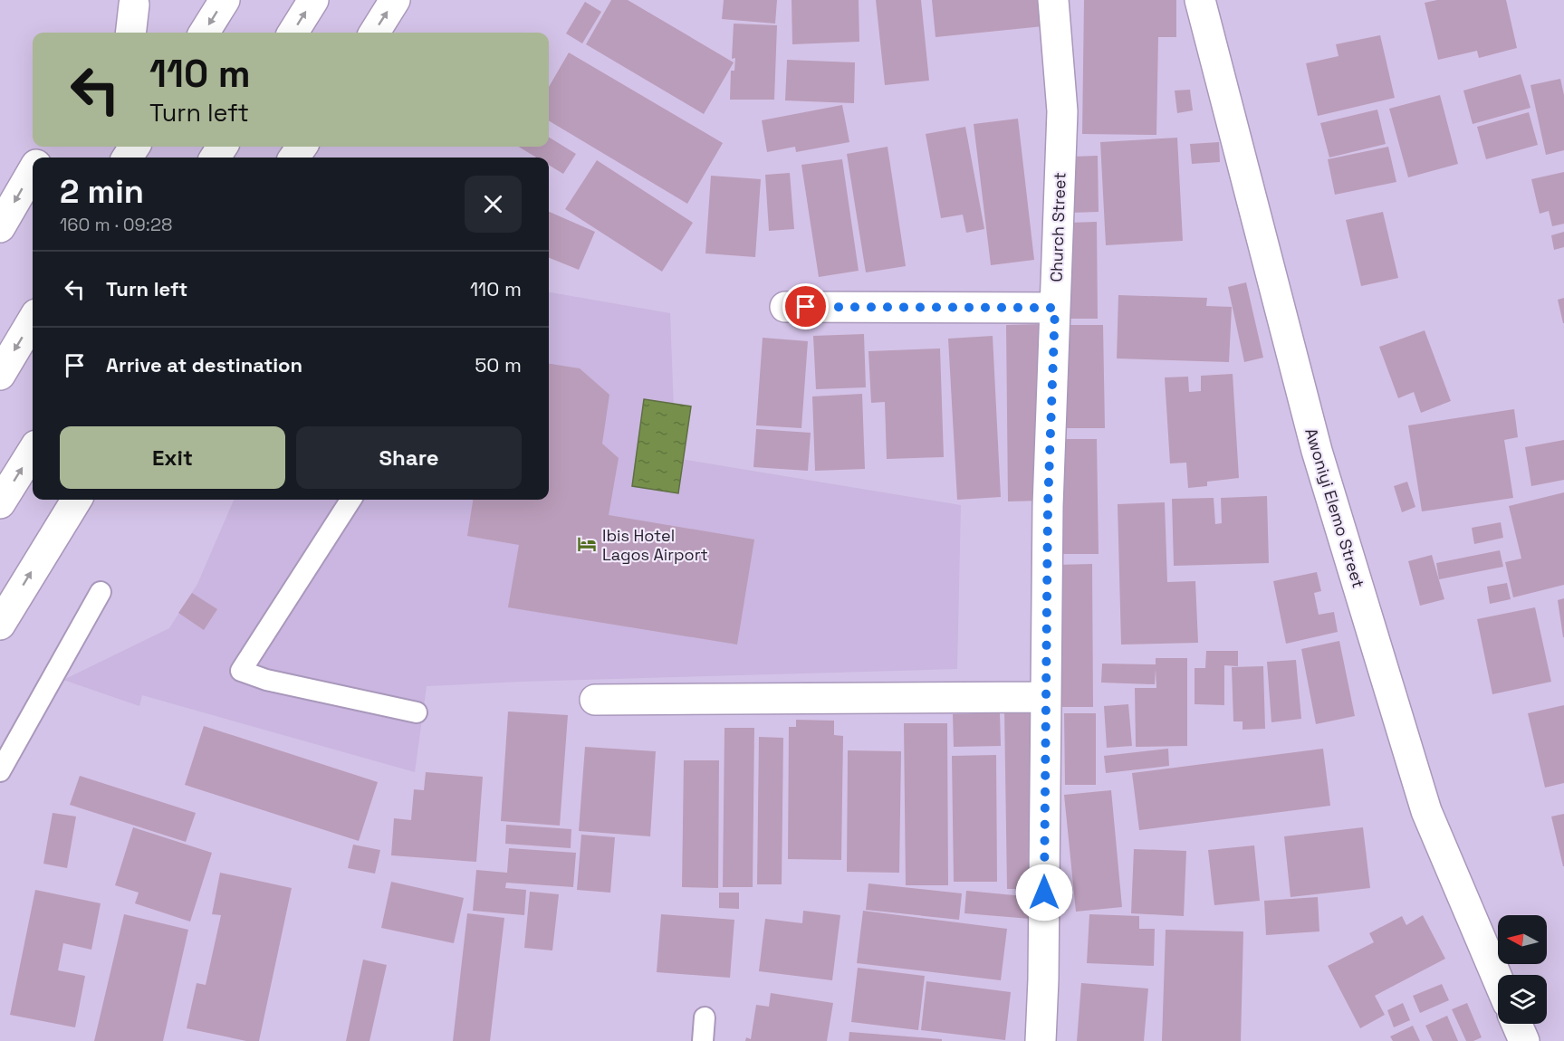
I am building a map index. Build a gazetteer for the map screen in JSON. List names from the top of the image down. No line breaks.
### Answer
{"streets":{"main road":["Church Street","Awoniyi Elemo Street"]},"places":{"hotel":["Ibis Hotel Lagos Airport"]},"north":"left","page":{"turn":["110 m","Turn left"],"heading":["2 min","160 m · 09:28"],"list":[{"name":"Turn left","value":"110 m"},{"name":"Arrive at destination","value":"50 m"}],"buttons":["Exit","Share"]}}
